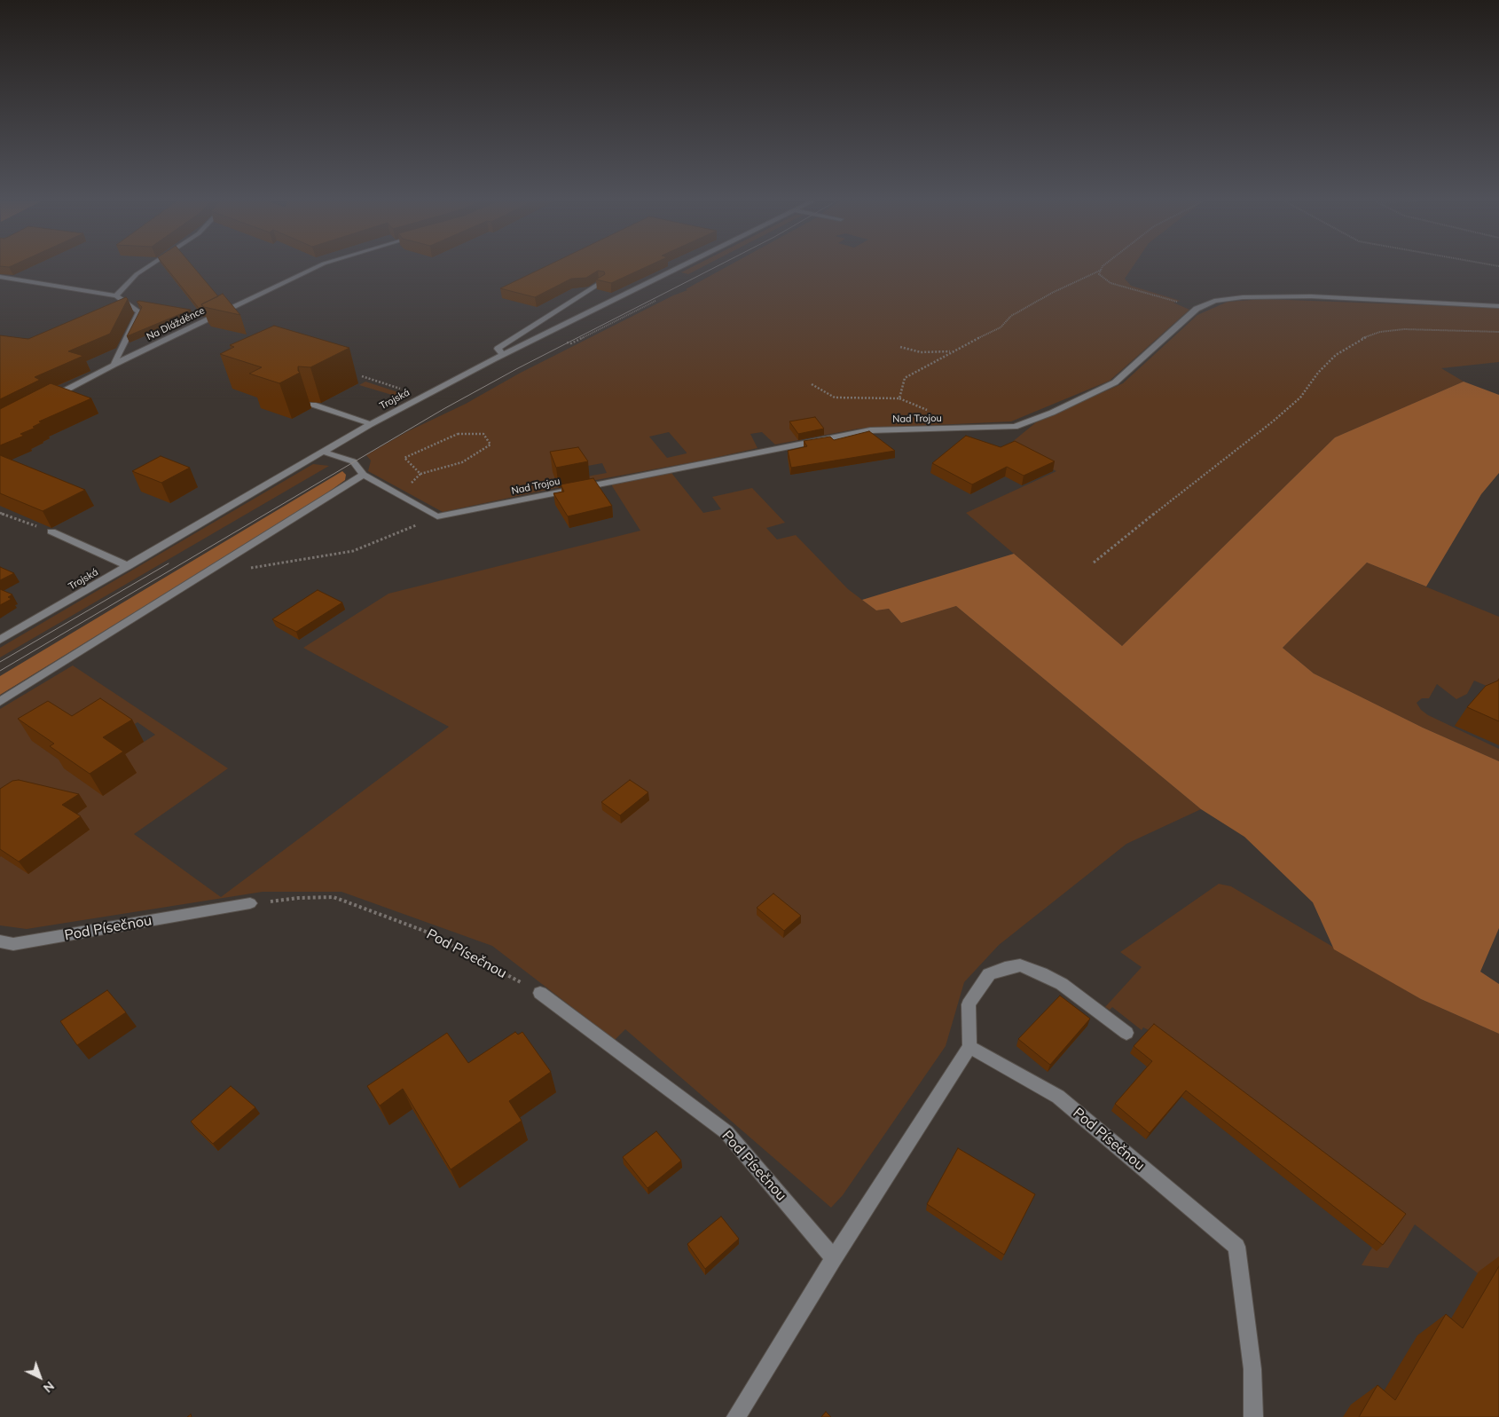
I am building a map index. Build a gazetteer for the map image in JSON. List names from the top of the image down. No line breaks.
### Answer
{"streets":{"street":["Na Dlážděnce","Trojská","Nad Trojou","Pod Písečnou"]},"north":"bottom right"}
